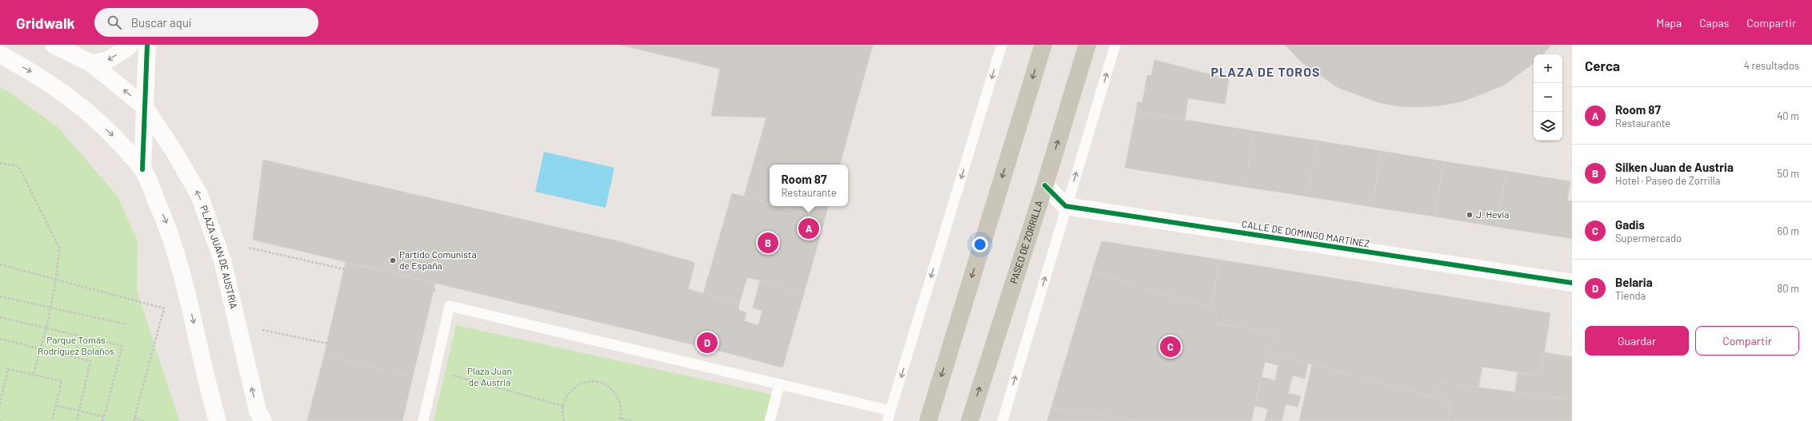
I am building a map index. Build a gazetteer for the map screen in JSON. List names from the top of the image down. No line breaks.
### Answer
{"streets":{"main road":["CALLE DE DOMINGO MARTÍNEZ","PASEO DE ZORRILLA","PLAZA JUAN DE AUSTRIA"]},"districts":["PLAZA DE TOROS"],"parks":["Parque Tomás Rodríguez Bolaños","Plaza Juan de Austria"],"places":["J. Hevia","Partido Comunista de España"],"page":{"header":"Gridwalk","search":"Buscar aquí","nav":["Mapa","Capas","Compartir"],"heading":["Cerca","4 resultados"],"map_buttons":["+","−"],"list":[{"mark":"A","name":"Room 87","note":"Restaurante","value":"40 m"},{"mark":"B","name":"Silken Juan de Austria","note":"Hotel · Paseo de Zorrilla","value":"50 m"},{"mark":"C","name":"Gadis","note":"Supermercado","value":"60 m"},{"mark":"D","name":"Belaria","note":"Tienda","value":"80 m"}],"popup":["Room 87","Restaurante"],"pins":["A","B","D","C"],"buttons":["Guardar","Compartir"]}}
